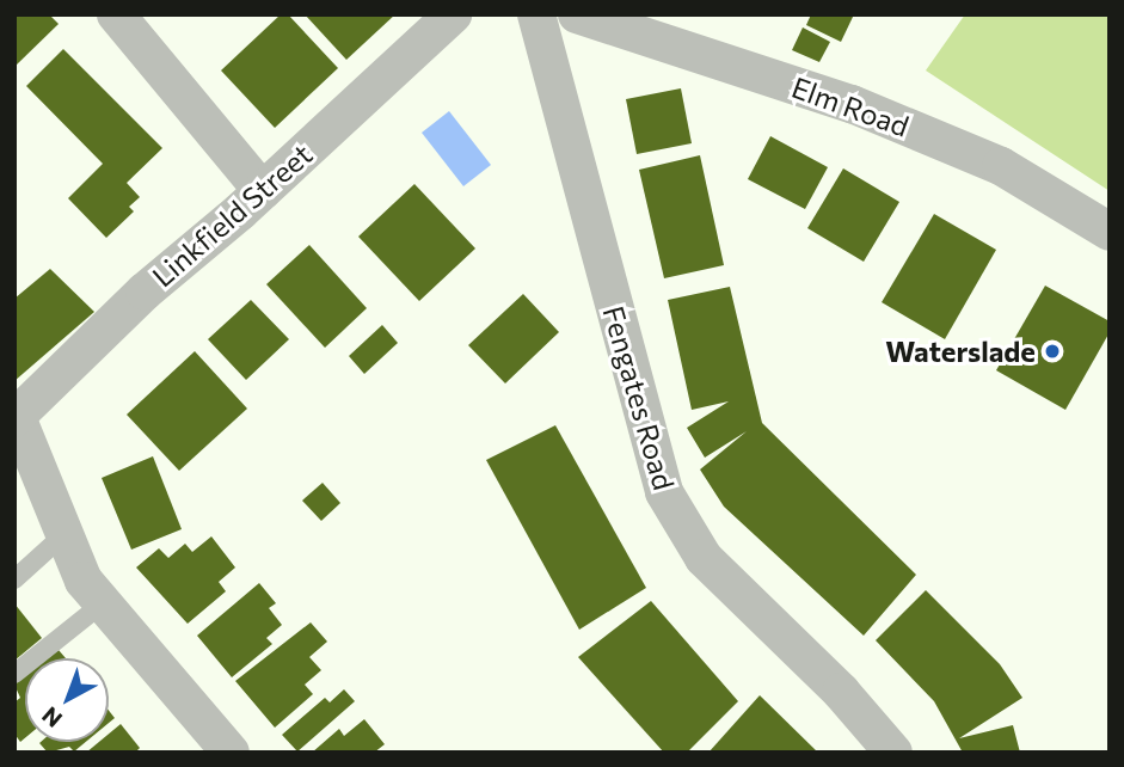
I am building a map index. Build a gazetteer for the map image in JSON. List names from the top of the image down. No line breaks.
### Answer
{"streets":{"street":["Elm Road","Linkfield Street","Fengates Road"]},"places":["Waterslade"],"north":"bottom left"}
